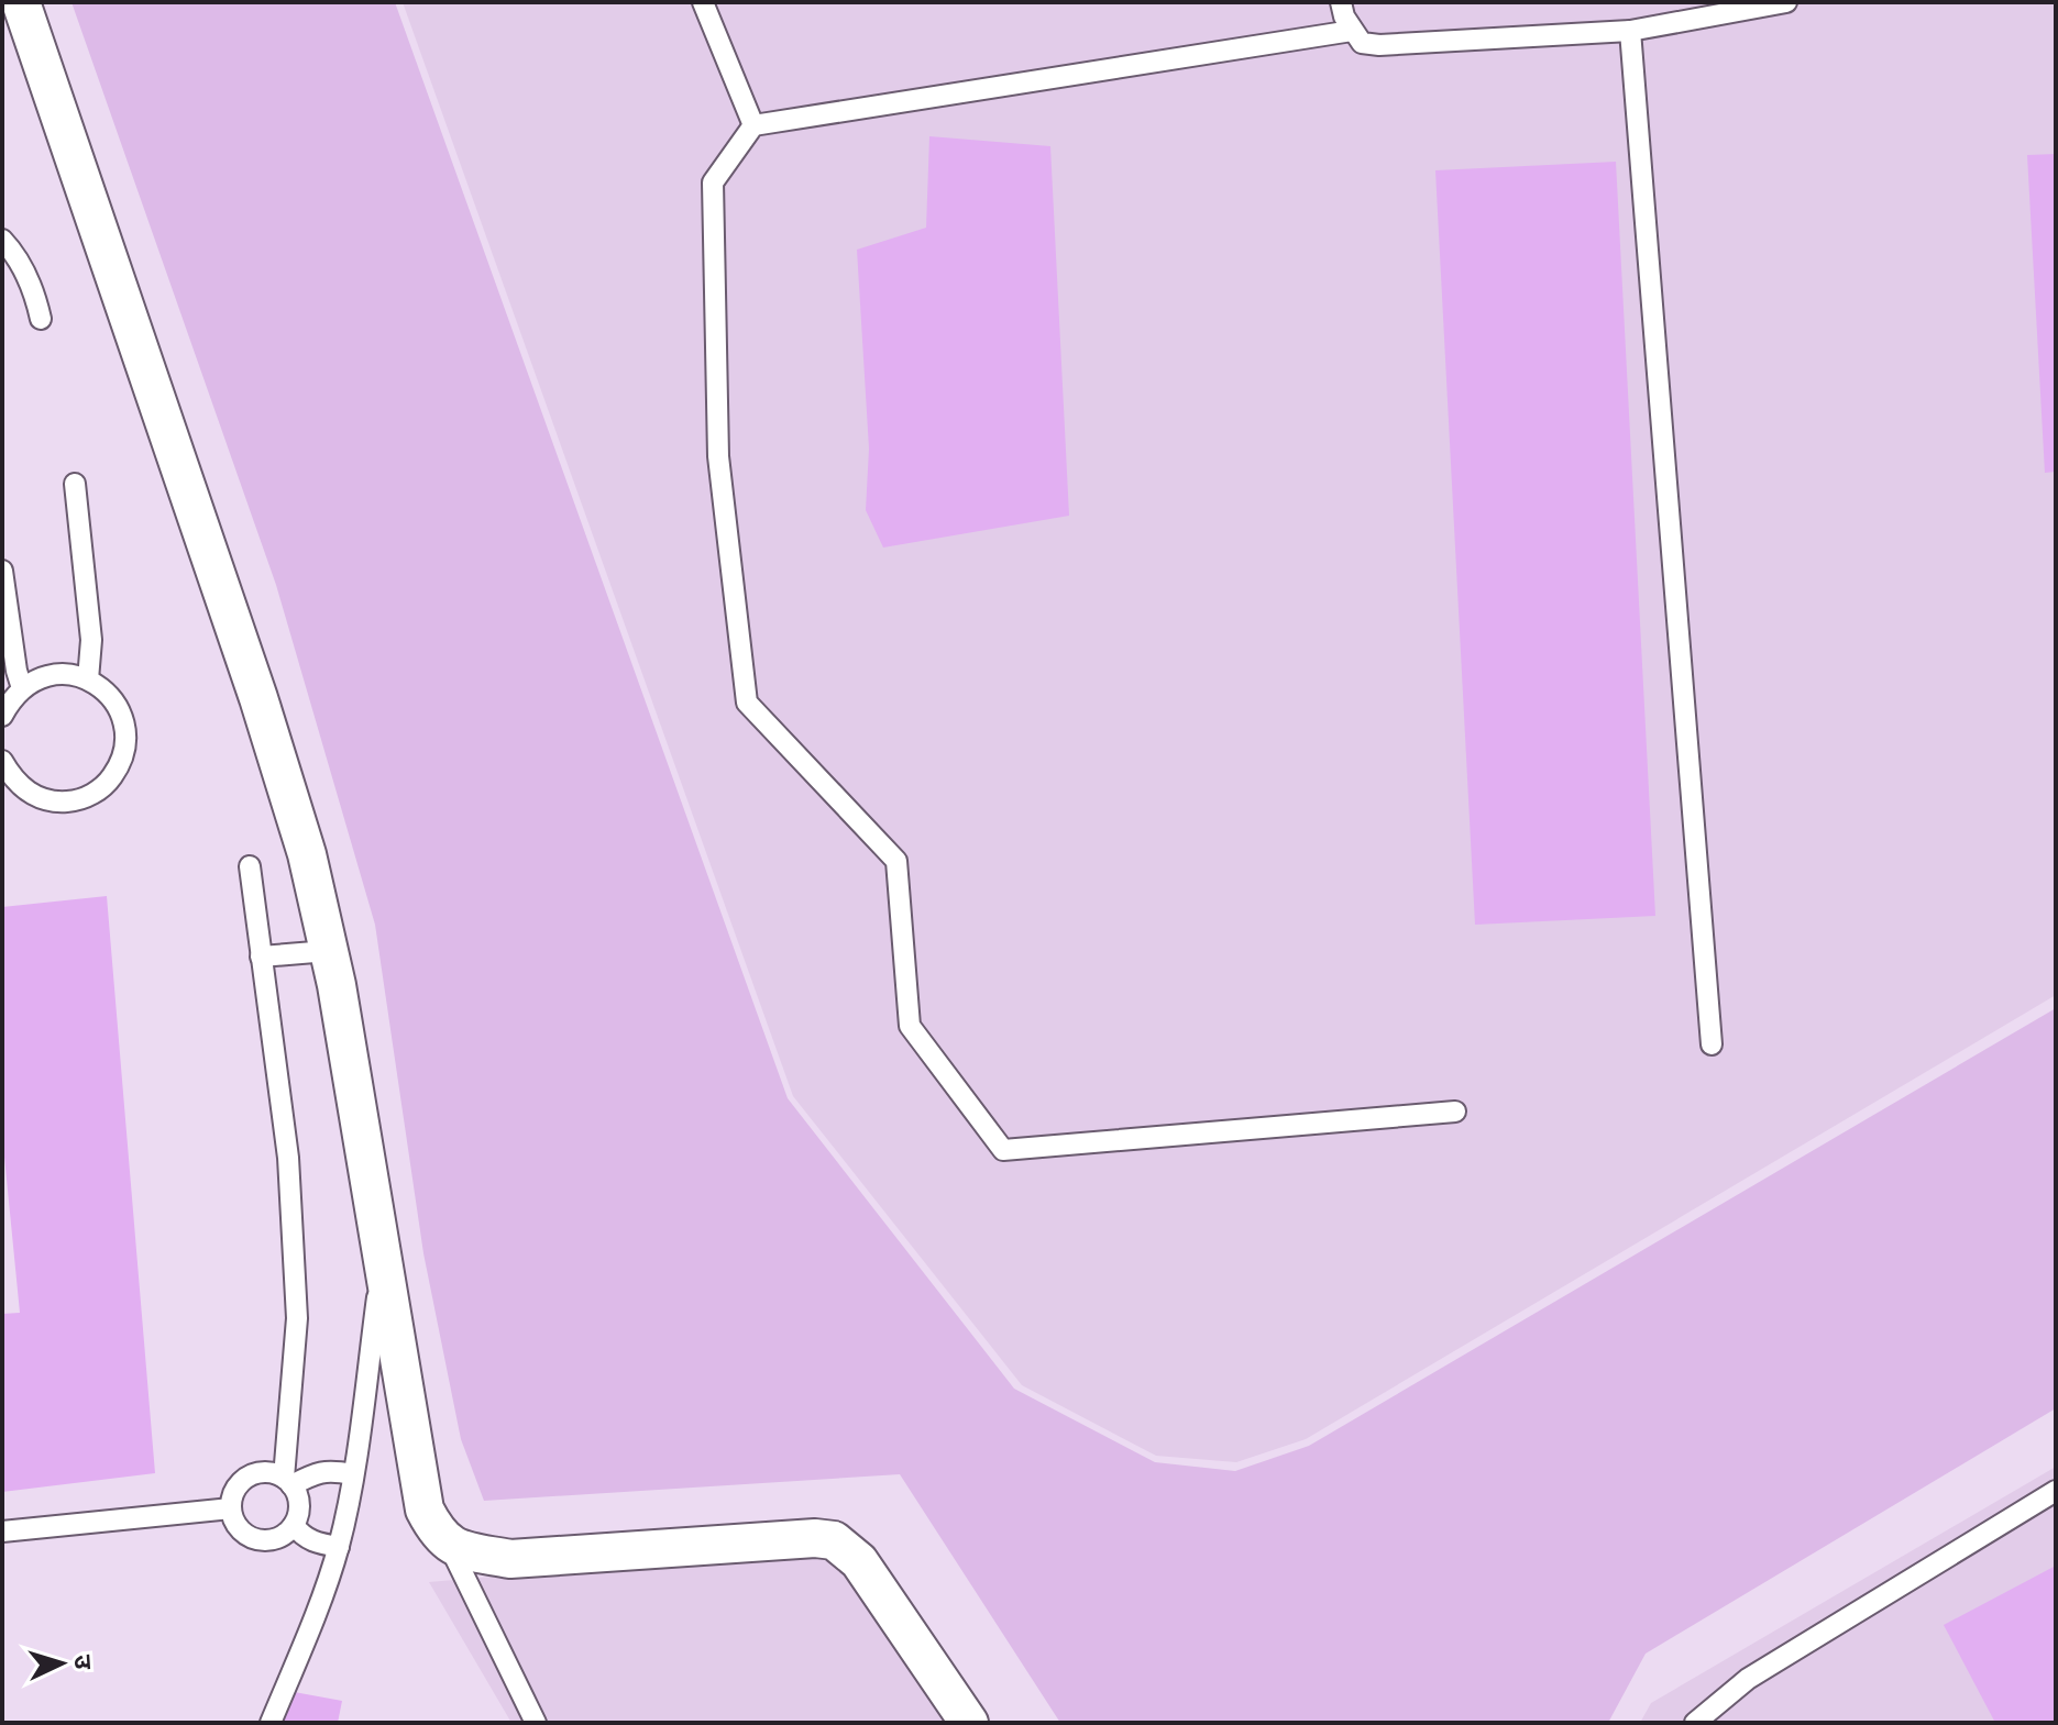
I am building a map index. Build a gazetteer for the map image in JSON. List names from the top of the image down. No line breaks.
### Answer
{"north":"right"}
